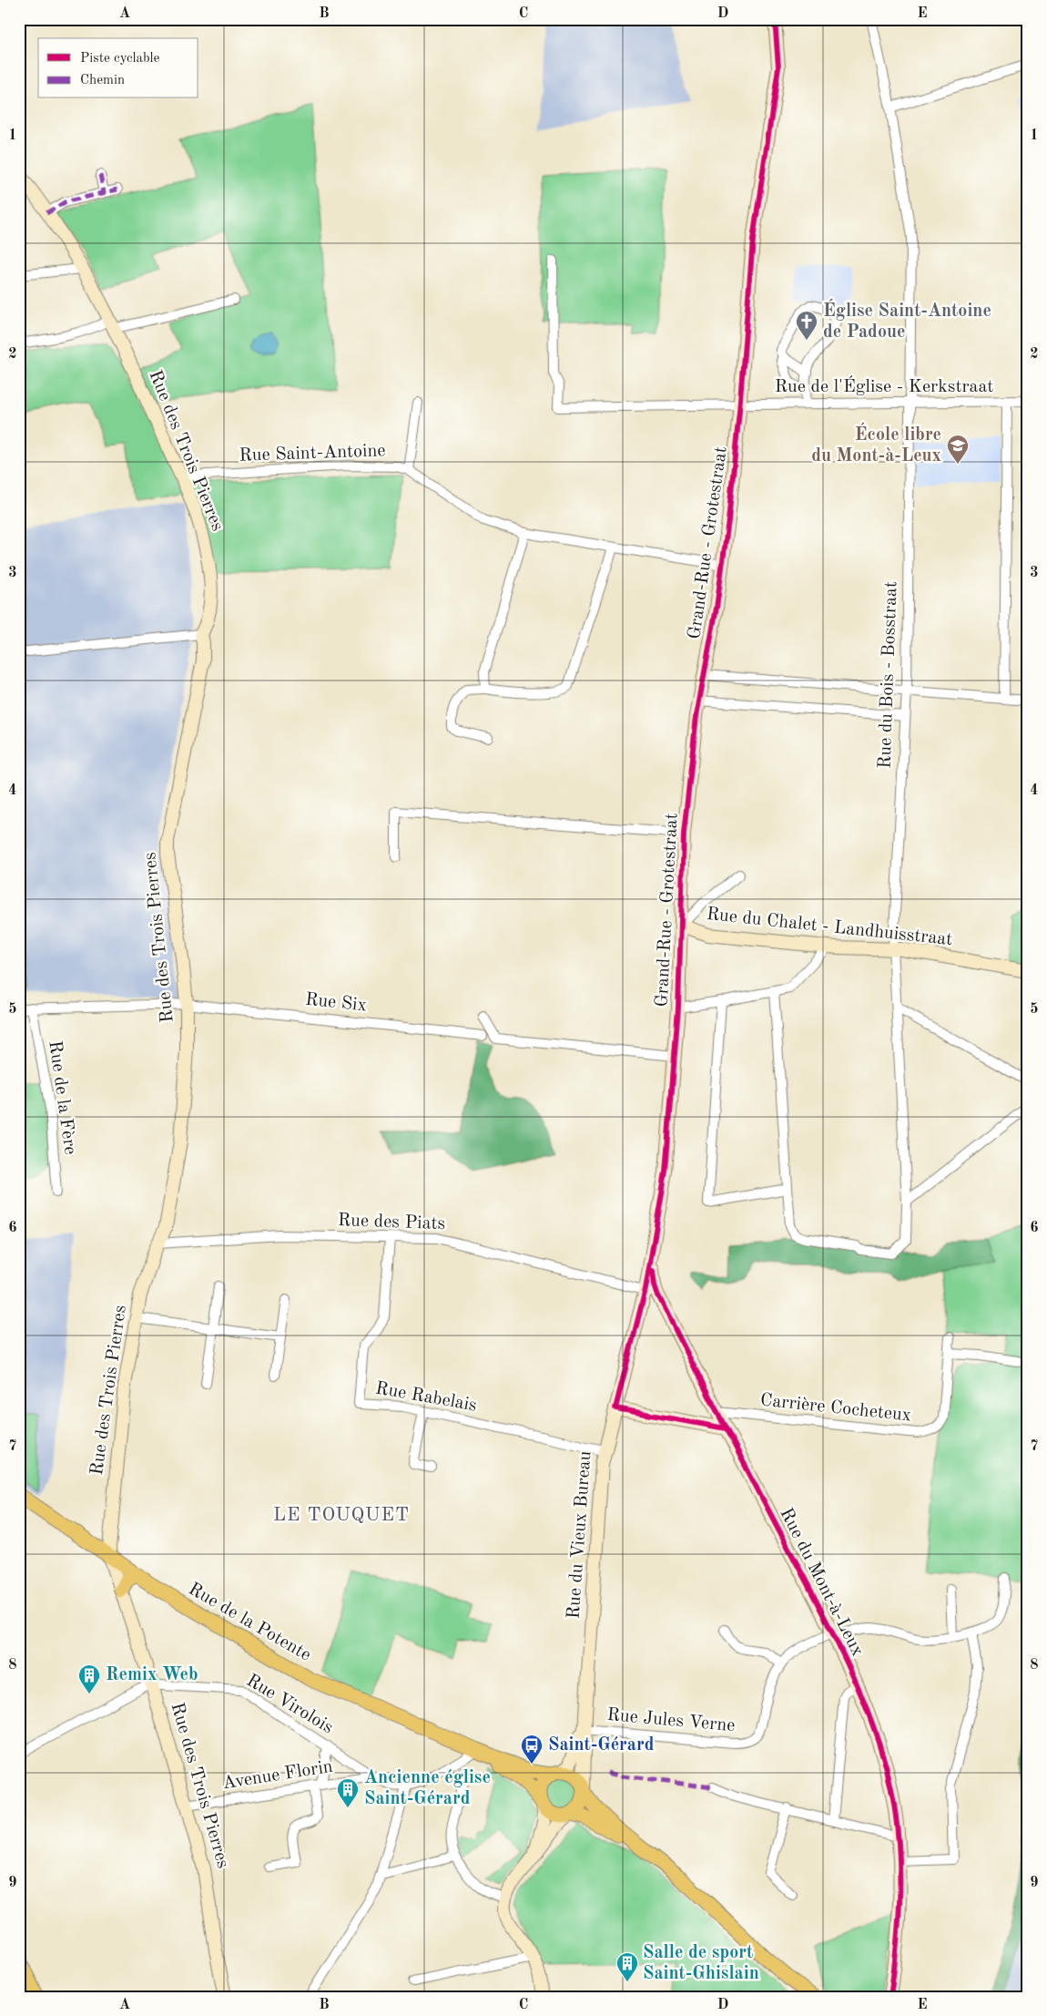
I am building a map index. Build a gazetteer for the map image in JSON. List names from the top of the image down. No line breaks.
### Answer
{"streets":{"main road":["Rue de la Potente"],"street":["Rue de l'Église - Kerkstraat","Rue des Trois Pierres","Rue Saint-Antoine","Grand-Rue - Grotestraat","Rue du Bois - Bosstraat","Rue du Chalet - Landhuisstraat","Rue Six","Rue de la Fère","Rue des Piats","Rue Rabelais","Carrière Cocheteux","Rue du Vieux Bureau","Rue du Mont-à-Leux","Rue Virolois","Rue Jules Verne","Avenue Florin"]},"crossings":[["Rue de l'Église - Kerkstraat","Grand-Rue - Grotestraat"],["Rue de l'Église - Kerkstraat","Rue du Bois - Bosstraat"],["Rue des Trois Pierres","Rue Saint-Antoine"],["Rue des Trois Pierres","Rue Six"],["Rue des Trois Pierres","Rue des Piats"],["Rue des Trois Pierres","Rue de la Potente"],["Rue des Trois Pierres","Rue Virolois"],["Rue des Trois Pierres","Avenue Florin"],["Rue Saint-Antoine","Grand-Rue - Grotestraat"],["Grand-Rue - Grotestraat","Rue du Chalet - Landhuisstraat"],["Grand-Rue - Grotestraat","Rue du Vieux Bureau"],["Grand-Rue - Grotestraat","Rue du Mont-à-Leux"],["Rue du Bois - Bosstraat","Rue du Chalet - Landhuisstraat"],["Rue des Piats","Rue Rabelais"],["Rue des Piats","Rue du Vieux Bureau"],["Rue Rabelais","Rue du Vieux Bureau"],["Carrière Cocheteux","Rue du Mont-à-Leux"],["Rue du Vieux Bureau","Rue du Mont-à-Leux"],["Rue du Vieux Bureau","Rue de la Potente"],["Rue du Vieux Bureau","Rue Jules Verne"],["Rue du Mont-à-Leux","Rue Jules Verne"],["Rue Virolois","Avenue Florin"]],"districts":["LE TOUQUET"],"places":{"church":["Église Saint-Antoine de Padoue"],"school or university":["École libre du Mont-à-Leux"],"building":["Remix Web","Ancienne église Saint-Gérard","Salle de sport Saint-Ghislain"],"bus stop":["Saint-Gérard"]},"legend":["Piste cyclable","Chemin"],"grid":{"columns":["A","B","C","D","E"],"rows":["1","2","3","4","5","6","7","8","9"]}}
